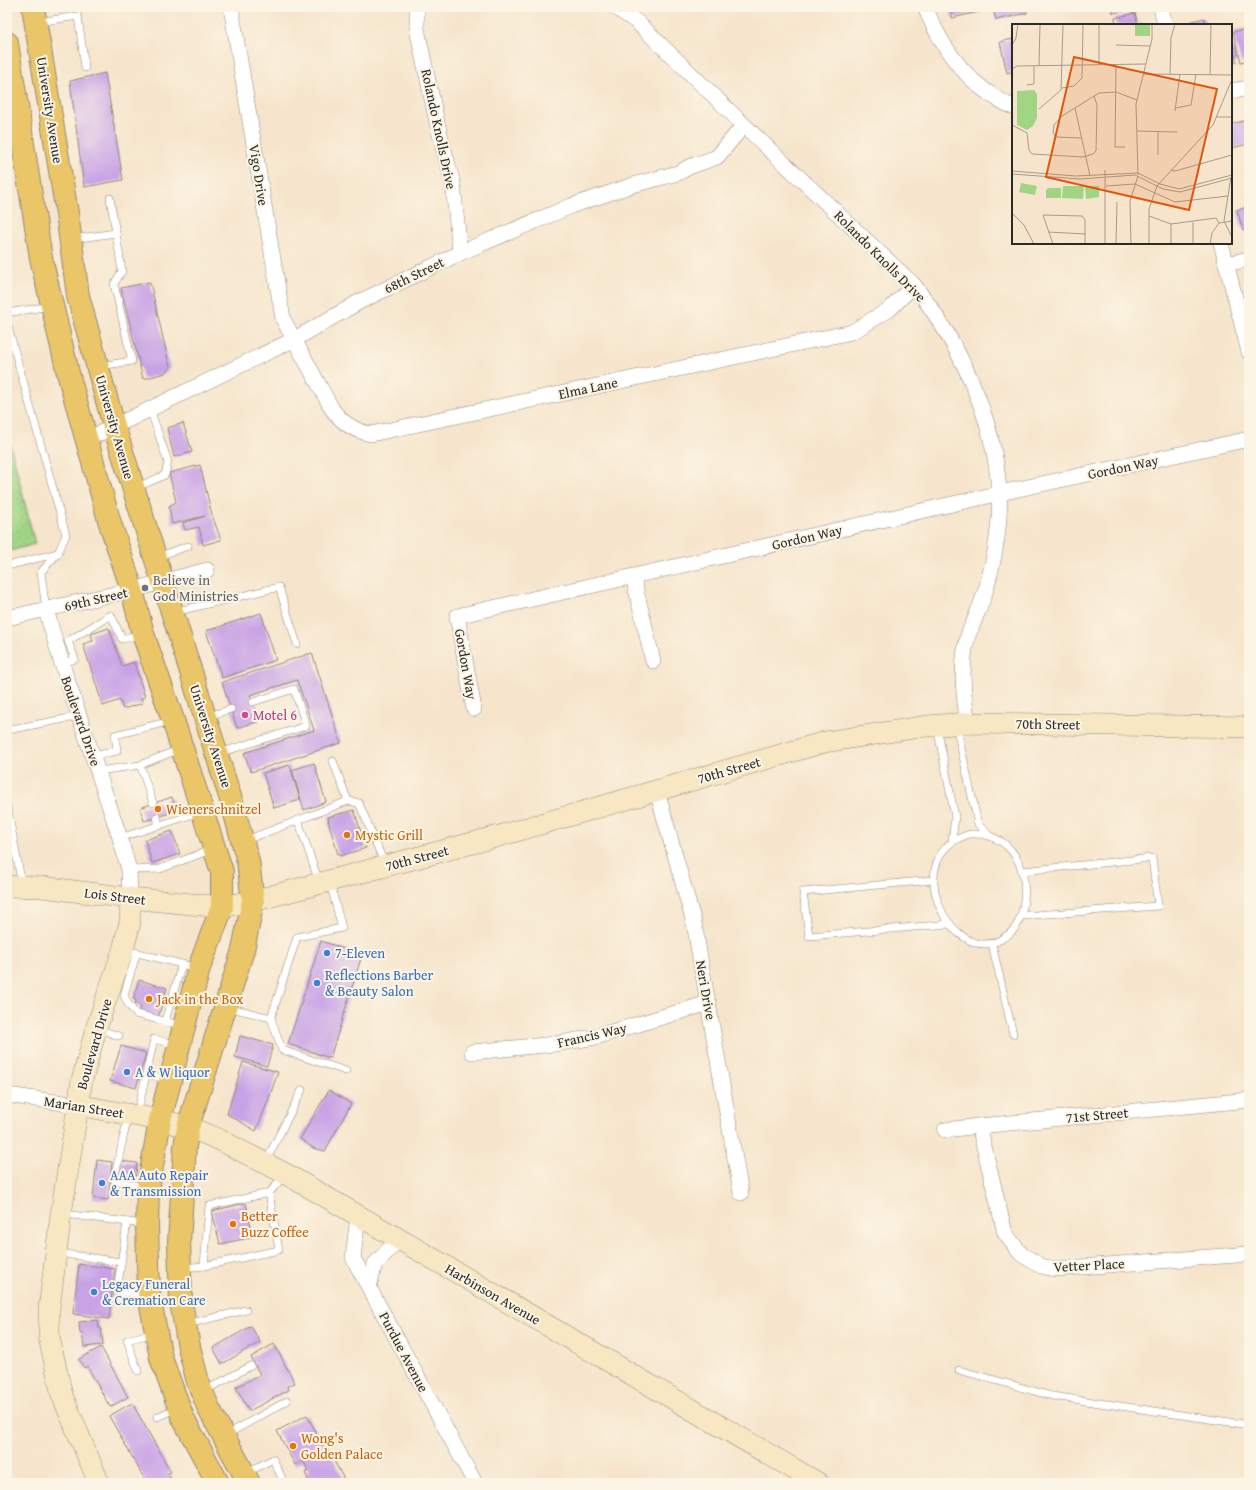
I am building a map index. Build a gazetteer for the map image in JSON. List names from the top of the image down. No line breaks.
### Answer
{"streets":{"main road":["University Avenue"],"street":["Rolando Knolls Drive","Vigo Drive","68th Street","Elma Lane","Gordon Way","69th Street","Boulevard Drive","70th Street","Lois Street","Neri Drive","Francis Way","Marian Street","71st Street","Vetter Place","Harbinson Avenue","Purdue Avenue"]},"crossings":[["University Avenue","68th Street"],["University Avenue","69th Street"],["University Avenue","70th Street"],["University Avenue","Harbinson Avenue"],["Rolando Knolls Drive","68th Street"],["Rolando Knolls Drive","Elma Lane"],["Rolando Knolls Drive","Gordon Way"],["Rolando Knolls Drive","70th Street"],["Vigo Drive","68th Street"],["Vigo Drive","Elma Lane"],["68th Street","Elma Lane"],["69th Street","Boulevard Drive"],["Boulevard Drive","Lois Street"],["Boulevard Drive","Marian Street"],["70th Street","Lois Street"],["70th Street","Neri Drive"],["Neri Drive","Francis Way"],["Marian Street","Harbinson Avenue"],["71st Street","Vetter Place"],["Harbinson Avenue","Purdue Avenue"]],"places":["Believe in God Ministries","Motel 6","Wienerschnitzel","Mystic Grill","7-Eleven","Reflections Barber & Beauty Salon","Jack in the Box","A & W liquor","AAA Auto Repair & Transmission","Better Buzz Coffee","Legacy Funeral & Cremation Care","Wong's Golden Palace"]}
